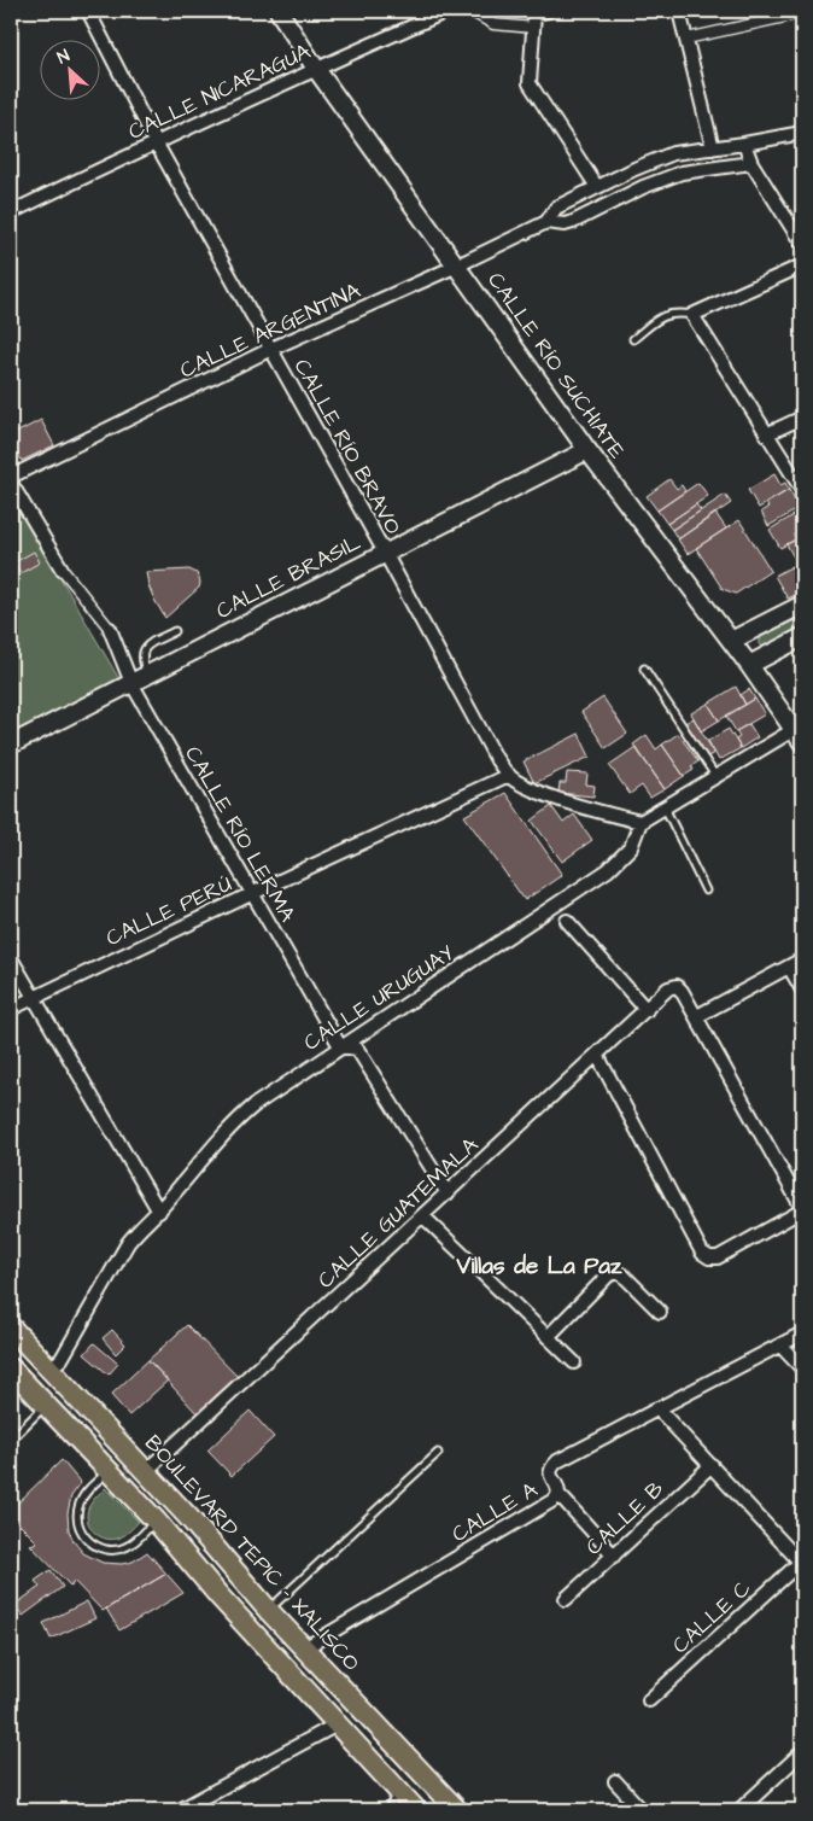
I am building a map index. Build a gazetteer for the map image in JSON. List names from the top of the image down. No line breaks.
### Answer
{"streets":{"main road":["CALLE RÍO SUCHIATE","CALLE BRASIL","BOULEVARD TEPIC - XALISCO"],"street":["CALLE NICARAGUA","CALLE ARGENTINA","CALLE RÍO BRAVO","CALLE RÍO LERMA","CALLE PERÚ","CALLE URUGUAY","CALLE GUATEMALA","CALLE A","CALLE B","CALLE C"]},"crossings":[["CALLE NICARAGUA","CALLE RÍO SUCHIATE"],["CALLE NICARAGUA","CALLE RÍO BRAVO"],["CALLE ARGENTINA","CALLE RÍO SUCHIATE"],["CALLE ARGENTINA","CALLE RÍO BRAVO"],["CALLE RÍO SUCHIATE","CALLE BRASIL"],["CALLE RÍO BRAVO","CALLE BRASIL"],["CALLE RÍO BRAVO","CALLE PERÚ"],["CALLE RÍO BRAVO","CALLE URUGUAY"],["CALLE BRASIL","CALLE RÍO LERMA"],["CALLE RÍO LERMA","CALLE PERÚ"],["CALLE RÍO LERMA","CALLE URUGUAY"],["CALLE URUGUAY","BOULEVARD TEPIC - XALISCO"],["CALLE GUATEMALA","BOULEVARD TEPIC - XALISCO"],["CALLE A","BOULEVARD TEPIC - XALISCO"]],"districts":["Villas de La Paz"],"north":"top left"}
